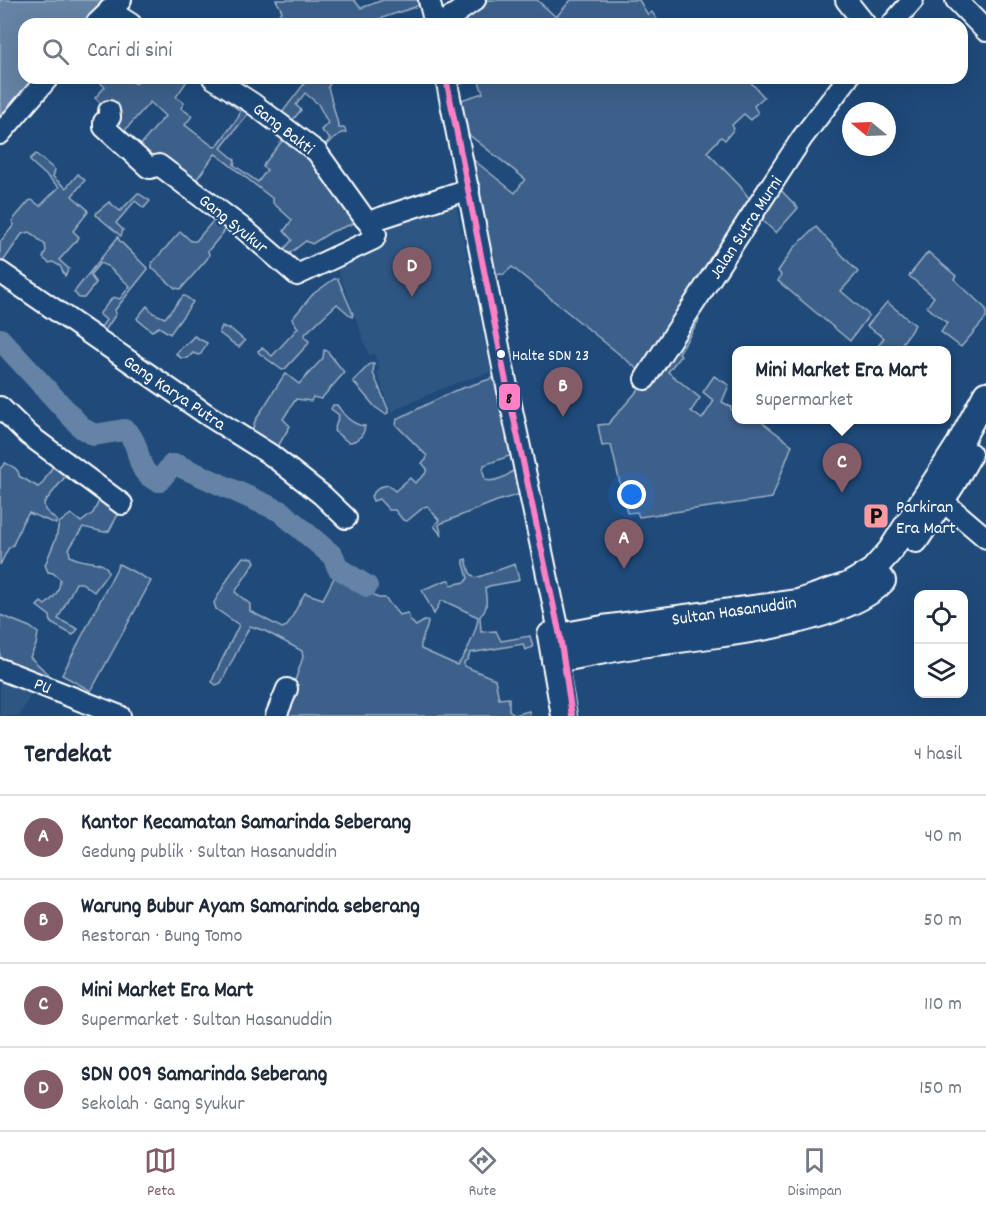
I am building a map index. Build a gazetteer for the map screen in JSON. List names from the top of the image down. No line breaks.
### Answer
{"streets":{"main road":["Sultan Hasanuddin"],"street":["Gang Bakti","Gang Syukur","Jalan Sutra Murni","Gang Karya Putra","PU"]},"crossings":[["Gang Bakti","Gang Syukur"]],"places":{"other":["Halte SDN 23"],"parking":["Parkiran Era Mart"]},"lines":["transit line 8"],"north":"left","page":{"search":"Cari di sini","pins":["D","B","C","A"],"popup":["Mini Market Era Mart","Supermarket"],"heading":["Terdekat","4 hasil"],"list":[{"mark":"A","name":"Kantor Kecamatan Samarinda Seberang","note":"Gedung publik · Sultan Hasanuddin","value":"40 m"},{"mark":"B","name":"Warung Bubur Ayam Samarinda seberang","note":"Restoran · Bung Tomo","value":"50 m"},{"mark":"C","name":"Mini Market Era Mart","note":"Supermarket · Sultan Hasanuddin","value":"110 m"},{"mark":"D","name":"SDN 009 Samarinda Seberang","note":"Sekolah · Gang Syukur","value":"150 m"}],"nav":["Peta","Rute","Disimpan"]}}
